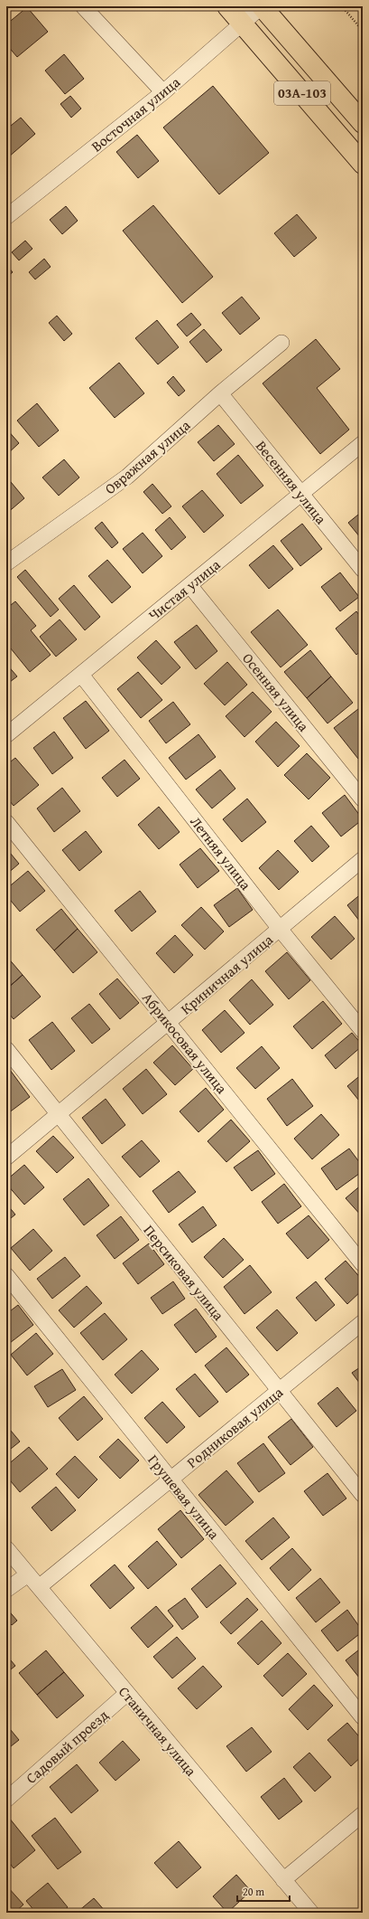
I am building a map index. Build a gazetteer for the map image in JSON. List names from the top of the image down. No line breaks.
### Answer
{"streets":{"main road":["03А-103"],"street":["Восточная улица","Овражная улица","Весенняя улица","Чистая улица","Осенняя улица","Летняя улица","Криничная улица","Абрикосовая улица","Персиковая улица","Родниковая улица","Грушевая улица","Станичная улица","Садовый проезд"]},"crossings":[["03А-103","Восточная улица"],["Овражная улица","Весенняя улица"],["Весенняя улица","Чистая улица"],["Чистая улица","Осенняя улица"],["Чистая улица","Летняя улица"],["Летняя улица","Криничная улица"],["Криничная улица","Абрикосовая улица"],["Криничная улица","Персиковая улица"],["Персиковая улица","Родниковая улица"],["Родниковая улица","Грушевая улица"],["Родниковая улица","Станичная улица"],["Станичная улица","Садовый проезд"]],"scale_bar":"20 m"}
